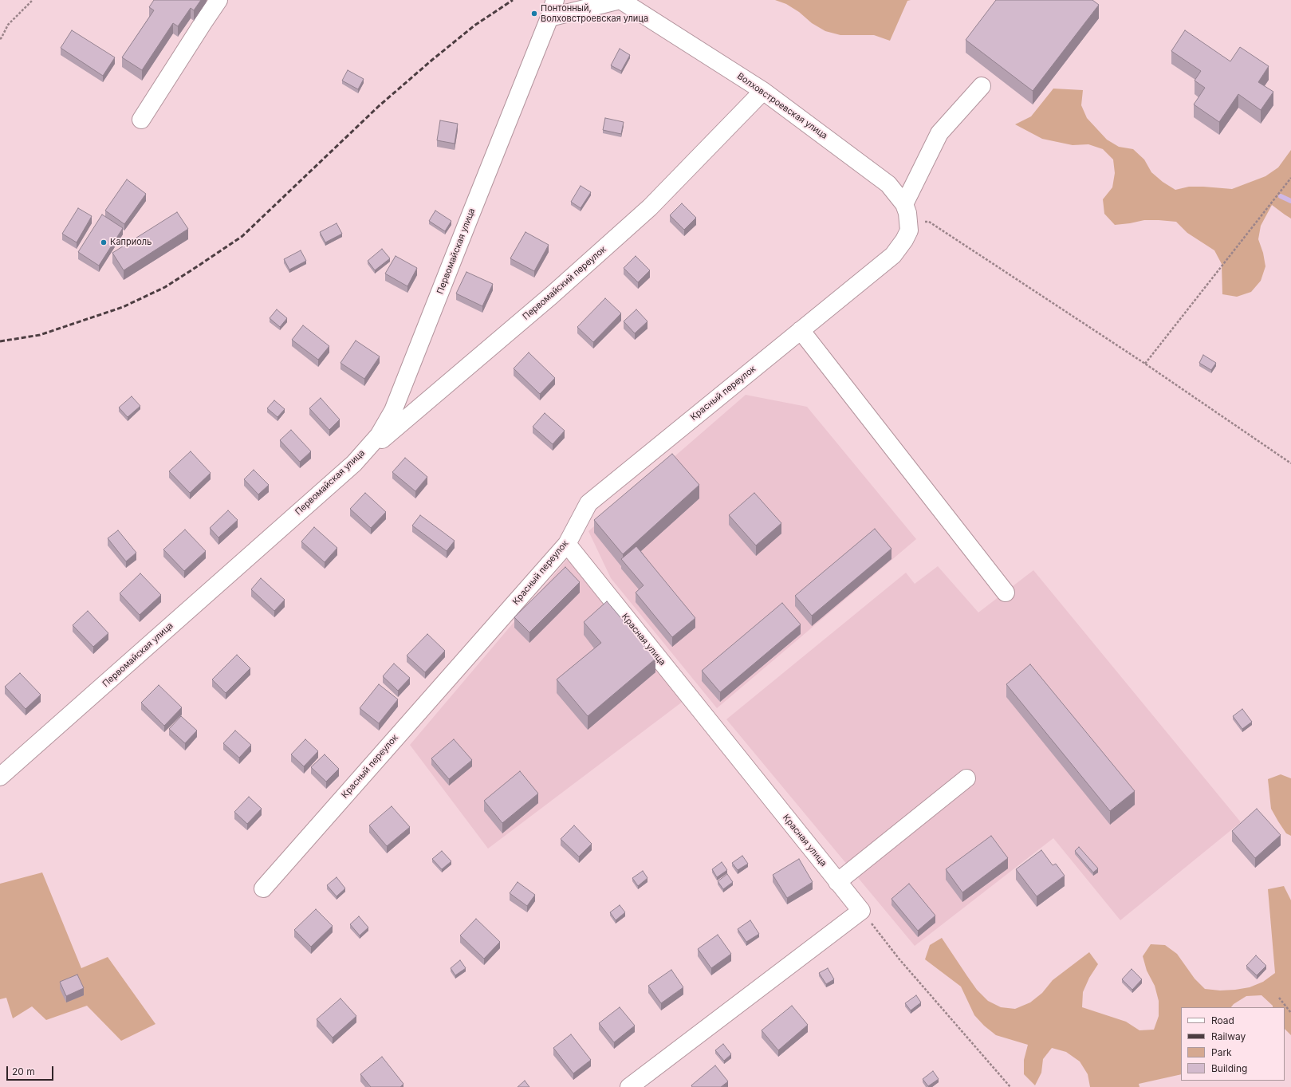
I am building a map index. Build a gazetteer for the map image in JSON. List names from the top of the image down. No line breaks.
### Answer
{"streets":{"street":["Волховстроевская улица","Первомайская улица","Первомайский переулок","Красный переулок","Красная улица"]},"crossings":[["Волховстроевская улица","Первомайский переулок"],["Волховстроевская улица","Красный переулок"],["Первомайская улица","Первомайский переулок"],["Красный переулок","Красная улица"]],"places":["Понтонный, Волховстроевская улица","Каприоль"],"legend":["Road","Railway","Park","Building"],"scale_bar":"20 m"}
